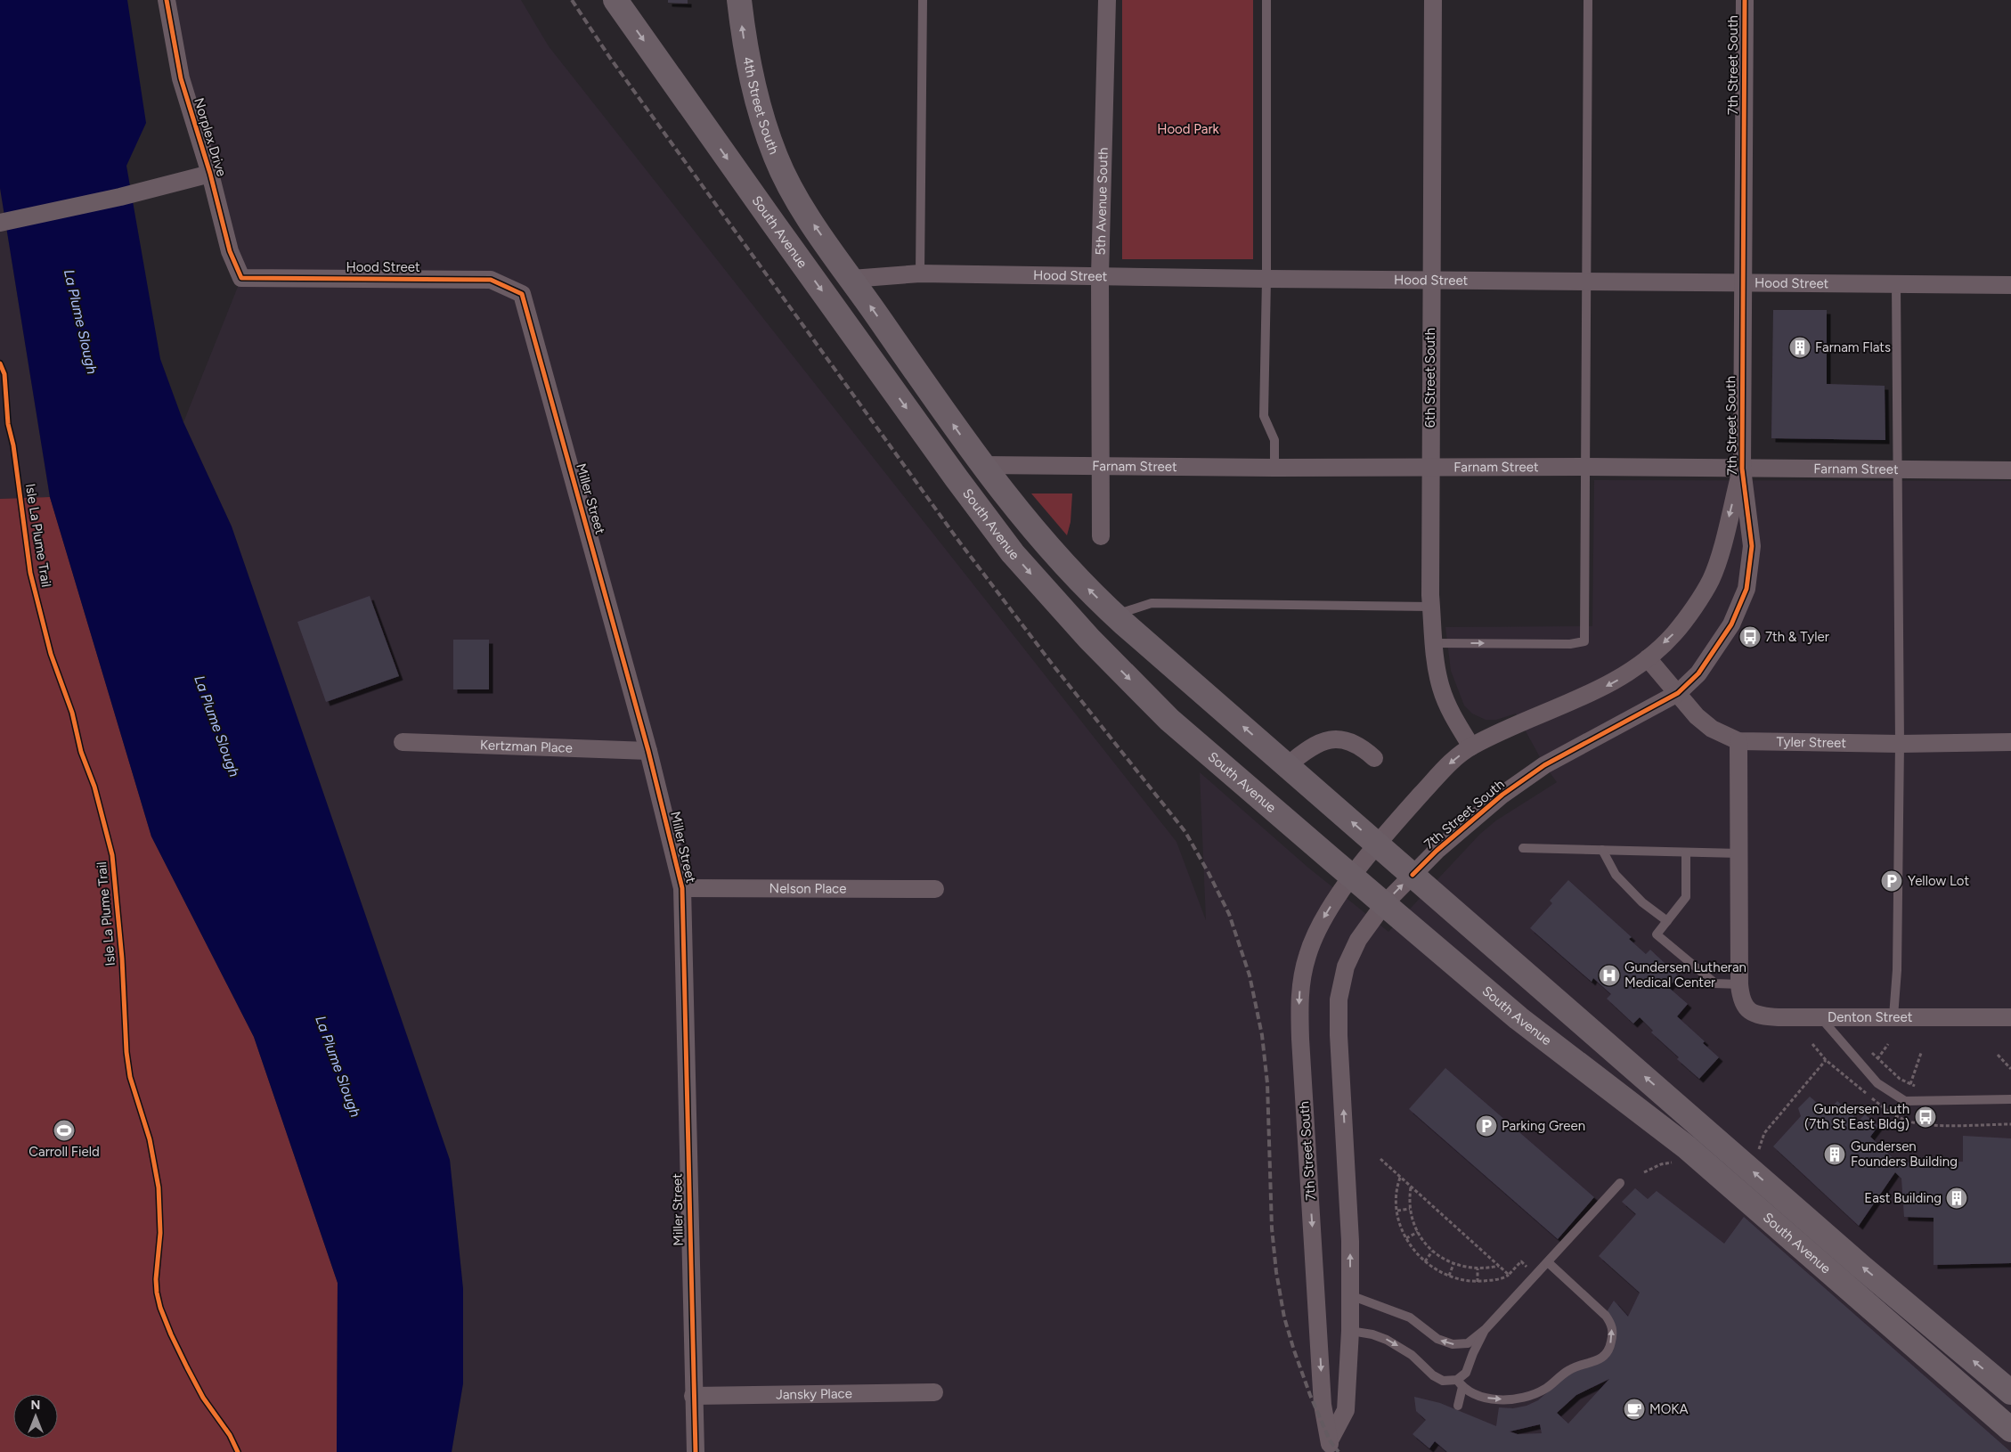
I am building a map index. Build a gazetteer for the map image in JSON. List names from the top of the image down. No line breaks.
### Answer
{"streets":{"highway":["4th Street South","South Avenue"],"street":["7th Street South","Norplex Drive","5th Avenue South","Hood Street","6th Street South","Farnam Street","Miller Street","Tyler Street","Kertzman Place","Nelson Place","Denton Street","Jansky Place"],"cycle path":["Isle La Plume Trail"]},"crossings":[["7th Street South","South Avenue"],["7th Street South","Hood Street"],["7th Street South","6th Street South"],["7th Street South","Farnam Street"],["7th Street South","Tyler Street"],["4th Street South","South Avenue"],["Norplex Drive","Hood Street"],["5th Avenue South","Hood Street"],["5th Avenue South","Farnam Street"],["South Avenue","Hood Street"],["South Avenue","Farnam Street"],["Hood Street","6th Street South"],["Hood Street","Miller Street"],["6th Street South","Farnam Street"],["Miller Street","Kertzman Place"],["Miller Street","Nelson Place"],["Miller Street","Jansky Place"]],"one_way":["4th Street South"],"water":["La Plume Slough"],"parks":["Hood Park"],"places":{"building":["Farnam Flats","Gundersen Founders Building","East Building"],"bus stop":["7th & Tyler","Gundersen Luth (7th St East Bldg)"],"parking":["Yellow Lot","Parking Green"],"hospital":["Gundersen Lutheran Medical Center"],"sports":["Carroll Field"],"cafe":["MOKA"]},"north":"top"}
